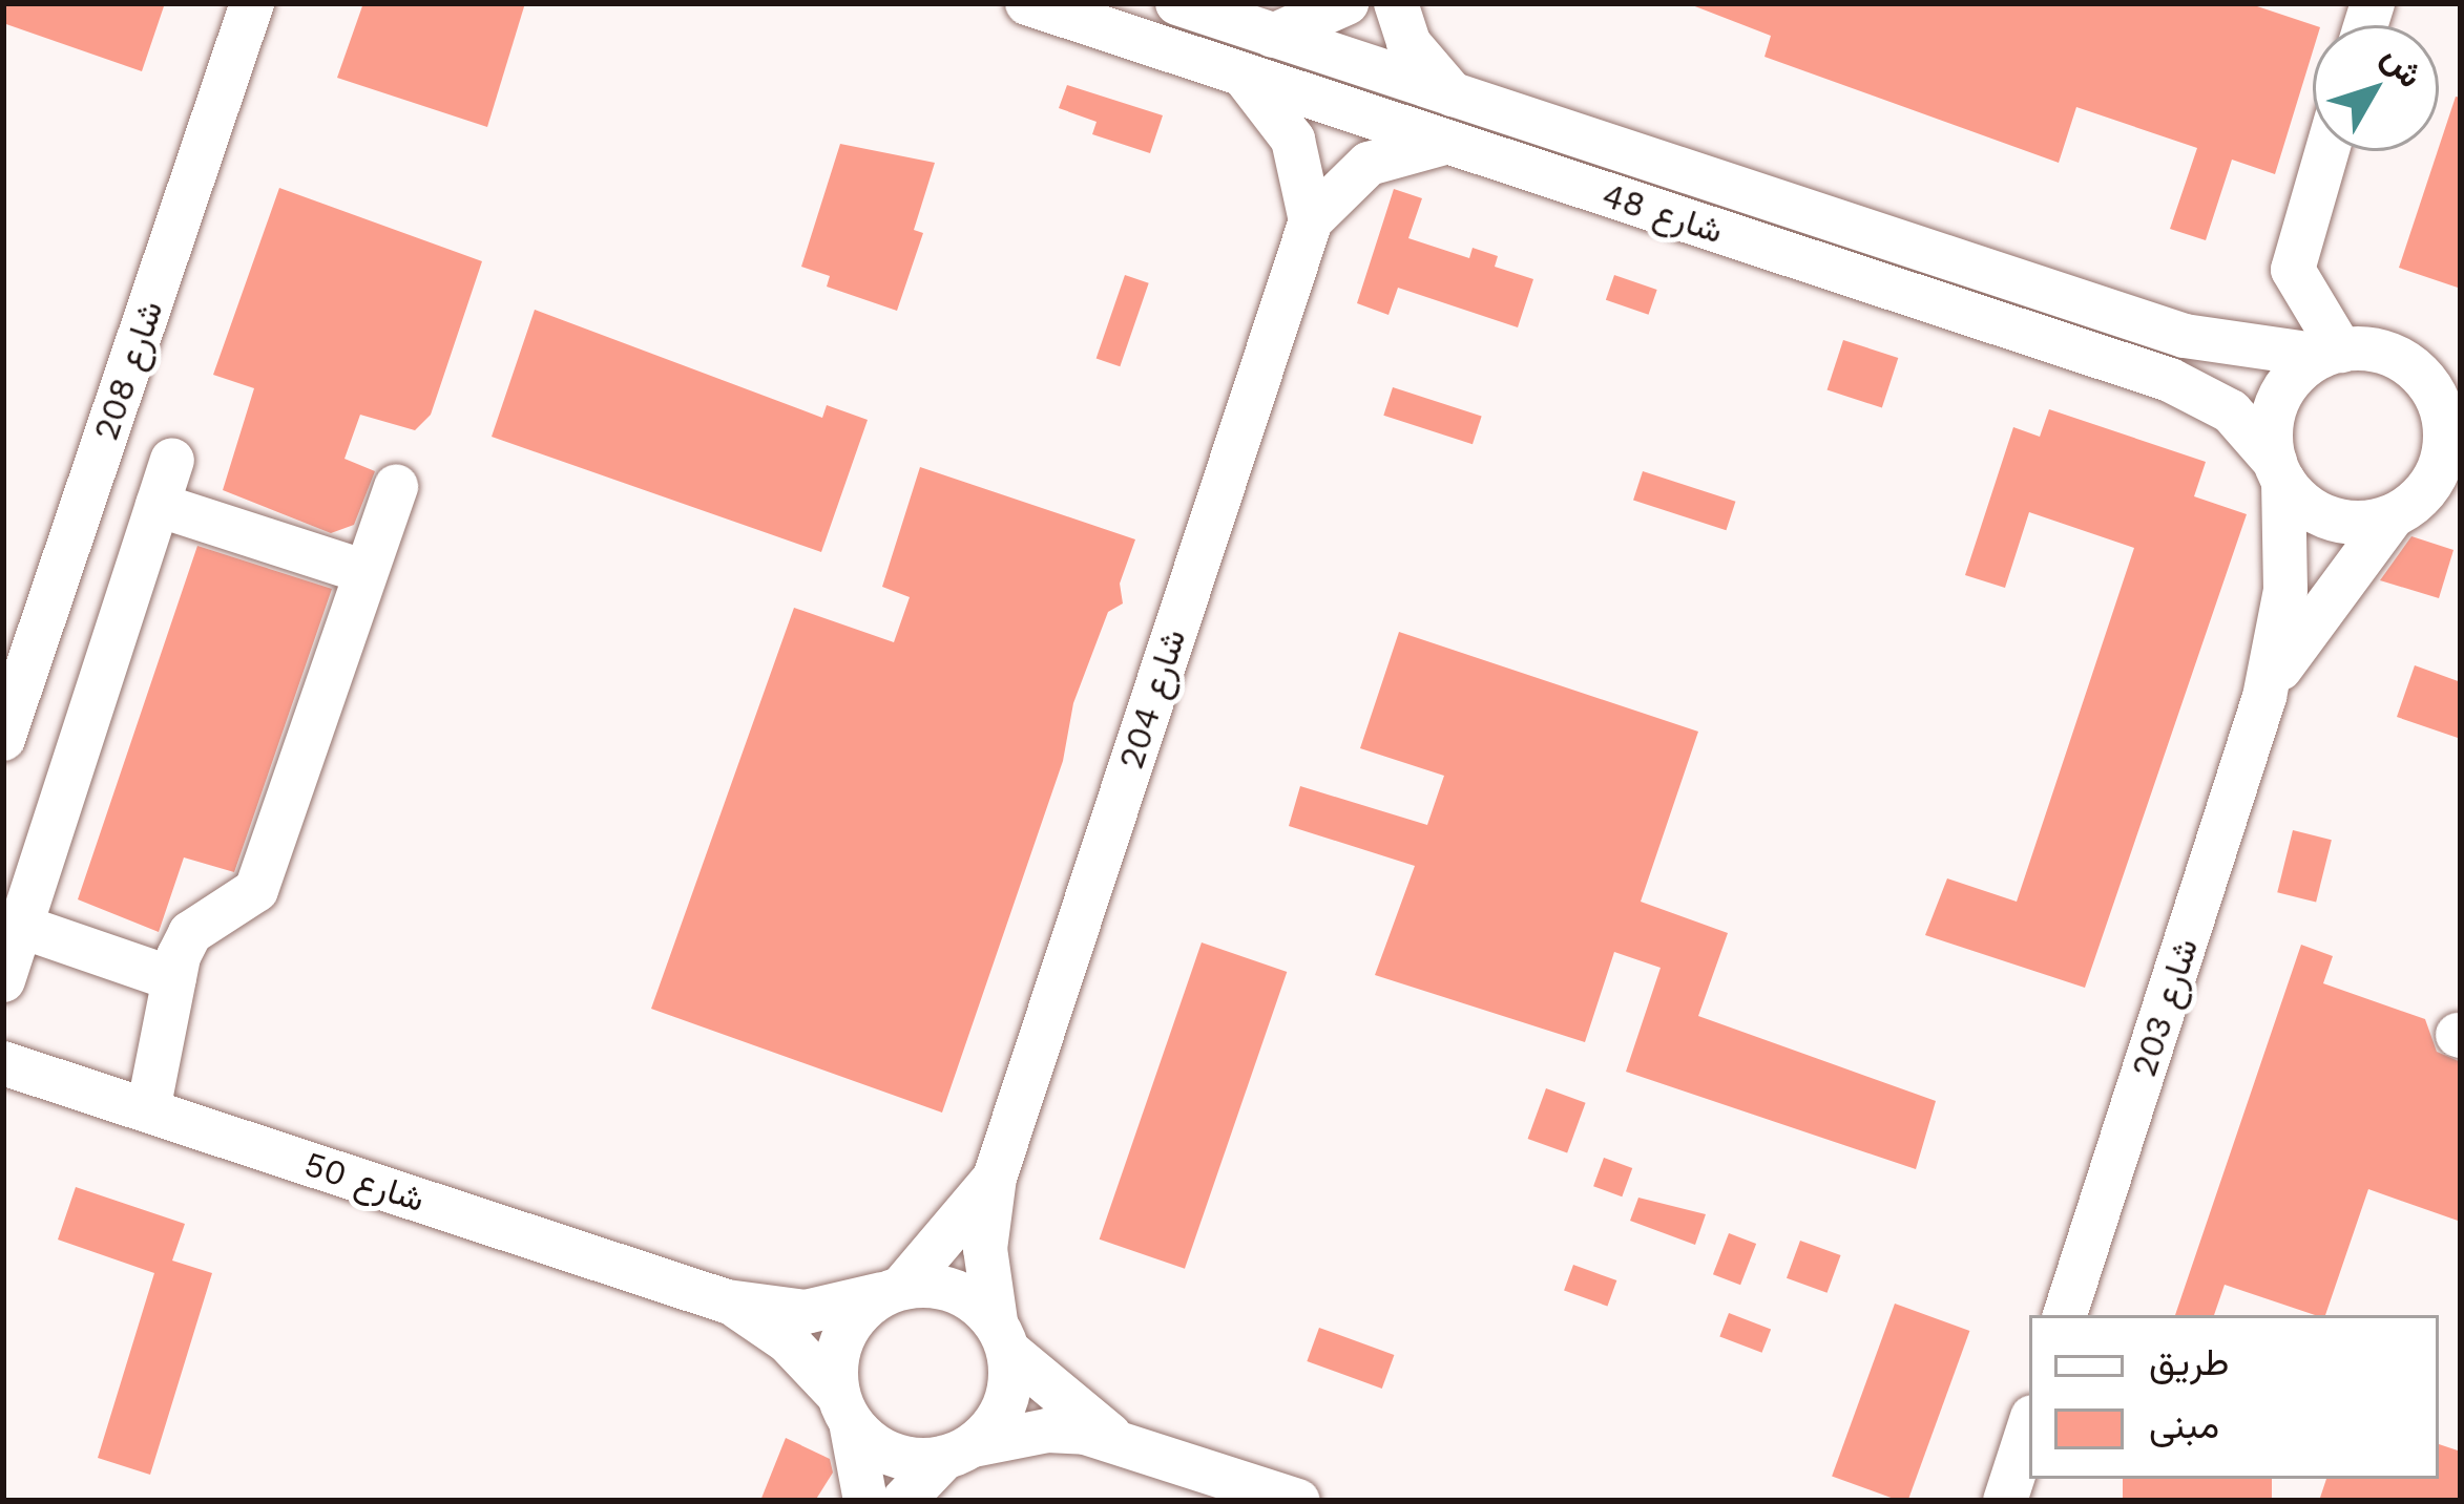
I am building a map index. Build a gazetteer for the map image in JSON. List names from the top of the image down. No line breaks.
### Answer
{"streets":{"street":["شارع 48","شارع 208","شارع 204","شارع 203","شارع 50"]},"crossings":[["شارع 48","شارع 204"],["شارع 48","شارع 203"],["شارع 204","شارع 50"]],"legend":["طريق","مبنى"],"north":"top right"}
